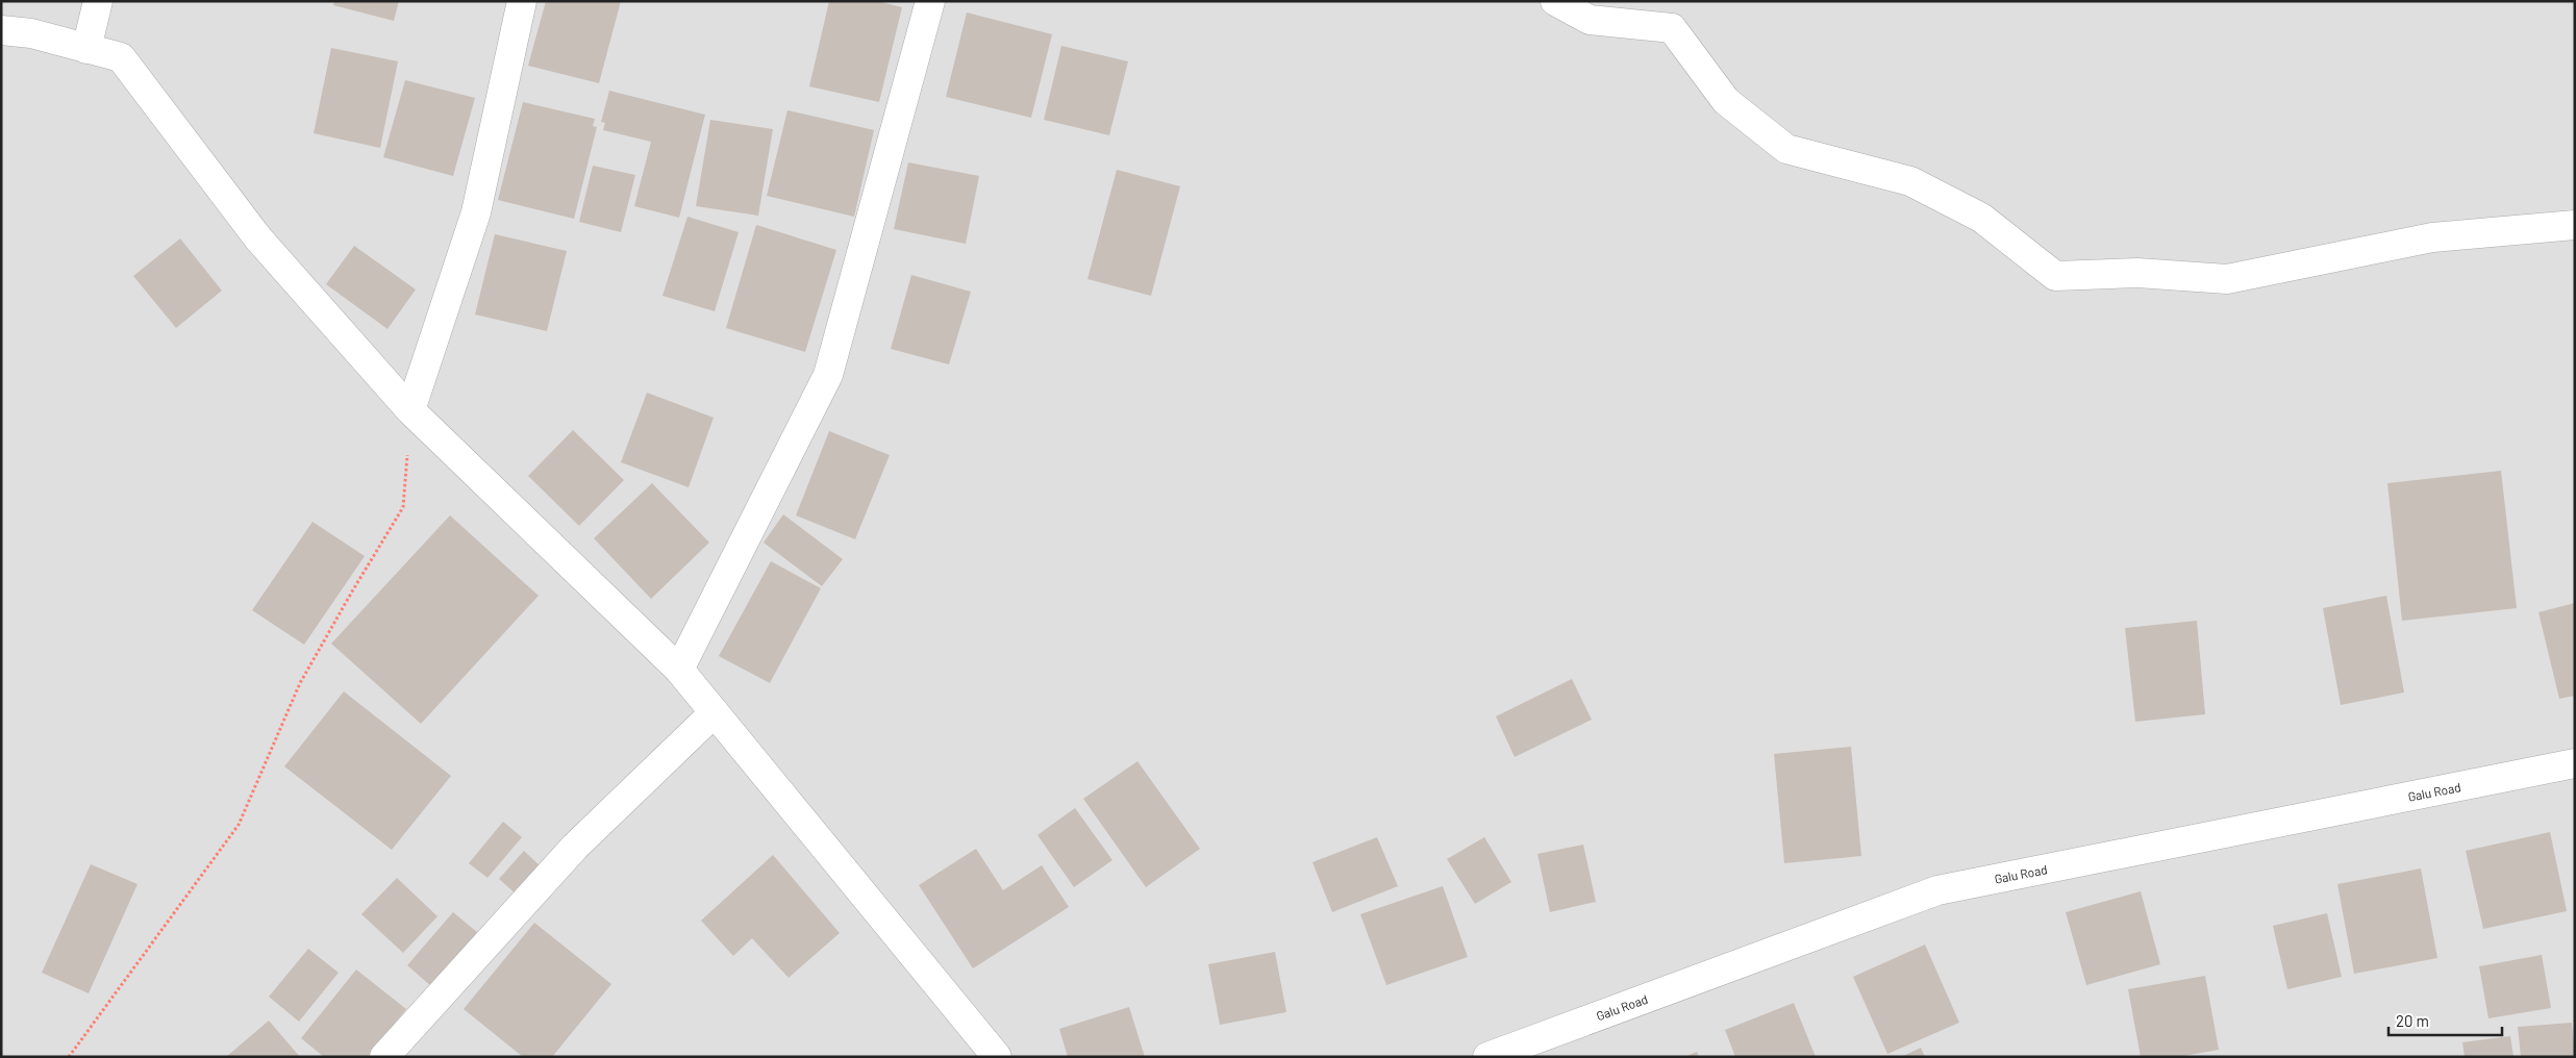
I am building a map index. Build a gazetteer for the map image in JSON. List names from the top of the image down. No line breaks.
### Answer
{"streets":{"street":["Galu Road"]},"scale_bar":"20 m"}
